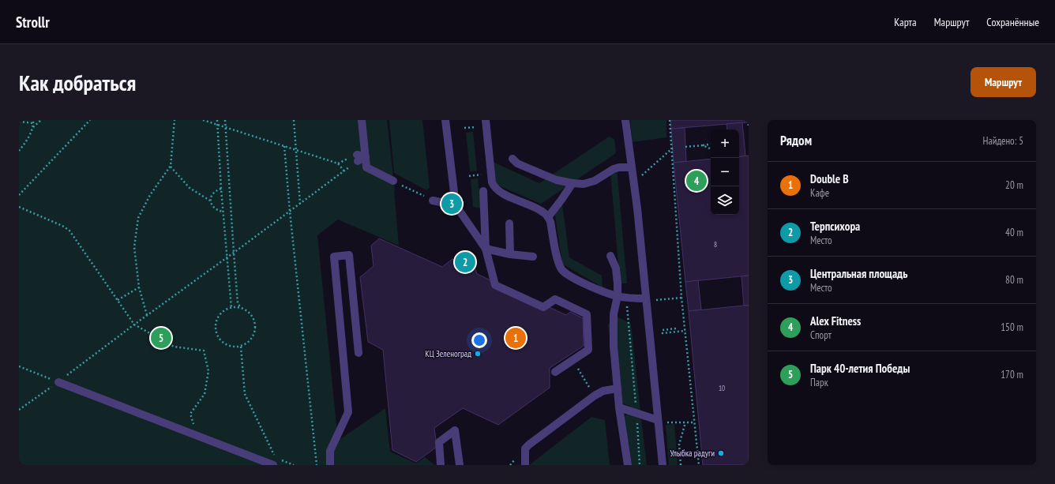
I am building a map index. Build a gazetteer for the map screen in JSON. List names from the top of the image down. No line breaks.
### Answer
{"places":["КЦ Зеленоград","Улыбка радуги"],"house_numbers":["8","10"],"page":{"header":"Strollr","nav":["Карта","Маршрут","Сохранённые"],"buttons":"Маршрут","title":"Как добраться","heading":["Рядом","Найдено: 5"],"map_buttons":["+","−"],"list":[{"mark":"1","name":"Double B","note":"Кафе","value":"20 m"},{"mark":"2","name":"Терпсихора","note":"Место","value":"40 m"},{"mark":"3","name":"Центральная площадь","note":"Место","value":"80 m"},{"mark":"4","name":"Alex Fitness","note":"Спорт","value":"150 m"},{"mark":"5","name":"Парк 40-летия Победы","note":"Парк","value":"170 m"}],"pins":["4","3","2","1","5"]}}
